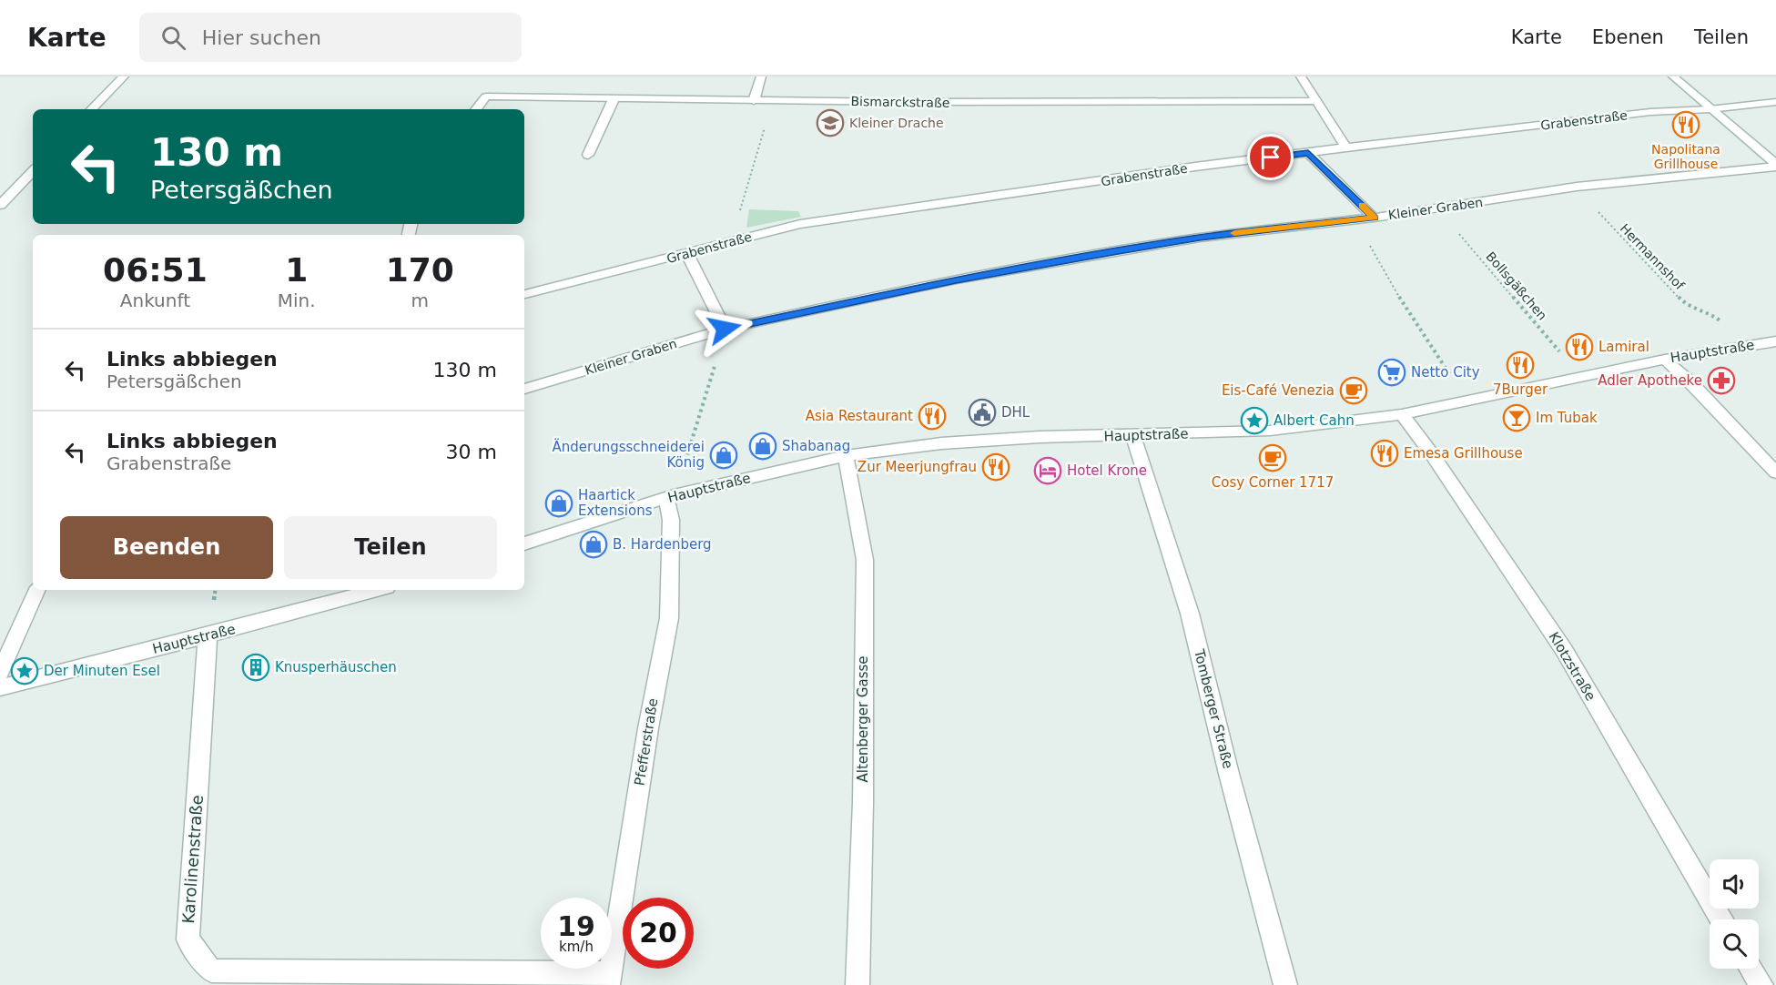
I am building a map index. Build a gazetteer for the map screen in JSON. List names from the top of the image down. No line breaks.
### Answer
{"streets":{"street":["Bismarckstraße","Grabenstraße","Kleiner Graben","Hauptstraße","Klotzstraße","Tomberger Straße","Altenberger Gasse","Pfefferstraße","Karolinenstraße"],"path":["Hermannshof","Bollsgäßchen"]},"crossings":[["Kleiner Graben","Hermannshof"],["Kleiner Graben","Bollsgäßchen"],["Hermannshof","Hauptstraße"],["Bollsgäßchen","Hauptstraße"],["Hauptstraße","Klotzstraße"],["Hauptstraße","Tomberger Straße"],["Hauptstraße","Altenberger Gasse"],["Hauptstraße","Pfefferstraße"],["Hauptstraße","Karolinenstraße"],["Pfefferstraße","Karolinenstraße"]],"places":{"school or university":["Kleiner Drache"],"restaurant":["Napolitana Grillhouse","Lamiral","7Burger","Asia Restaurant","Emesa Grillhouse","Zur Meerjungfrau"],"supermarket":["Netto City"],"pharmacy":["Adler Apotheke"],"cafe":["Eis-Café Venezia","Cosy Corner 1717"],"public building":["DHL"],"bar":["Im Tubak"],"place":["Albert Cahn","Der Minuten Esel"],"shop":["Shabanag","Änderungsschneiderei König","Haartick Extensions","B. Hardenberg"],"hotel":["Hotel Krone"],"building":["Knusperhäuschen"]},"page":{"header":"Karte","search":"Hier suchen","nav":["Karte","Ebenen","Teilen"],"turn":["130 m","Petersgäßchen"],"eta":["06:51","Ankunft","1","Min.","170","m"],"list":[{"name":"Links abbiegen","note":"Petersgäßchen","value":"130 m"},{"name":"Links abbiegen","note":"Grabenstraße","value":"30 m"}],"buttons":["Beenden","Teilen"],"speed":"19 km/h","limit":"20"}}
